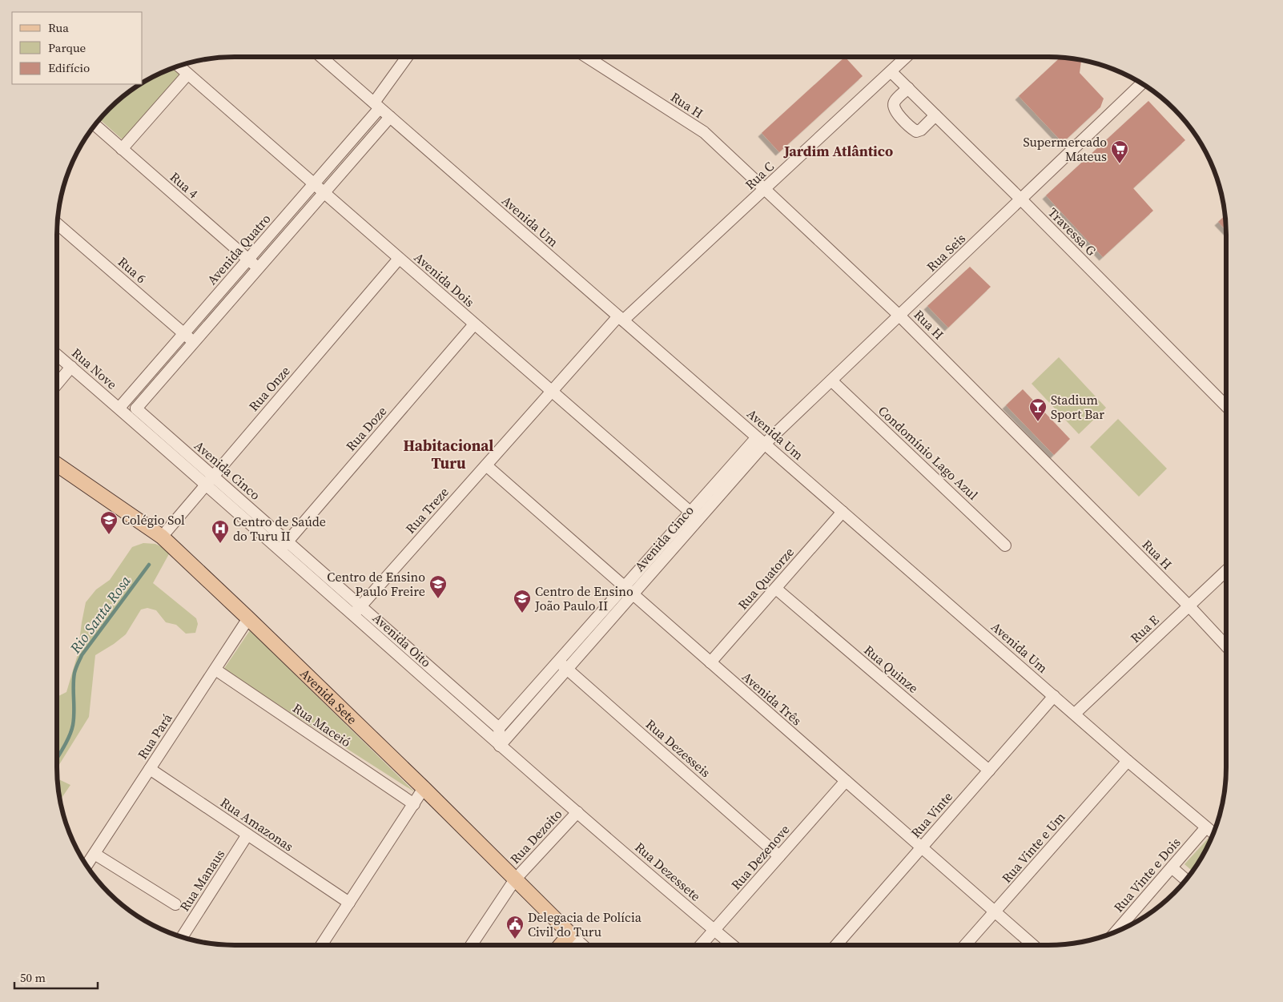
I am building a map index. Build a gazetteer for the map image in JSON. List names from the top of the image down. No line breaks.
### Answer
{"streets":{"main road":["Avenida Sete"],"street":["Rua H","Rua C","Rua 4","Avenida Um","Travessa G","Avenida Quatro","Rua Seis","Rua 6","Avenida Dois","Rua Nove","Rua Onze","Rua Doze","Condomínio Lago Azul","Avenida Cinco","Rua Treze","Rua Quatorze","Rua E","Avenida Oito","Rua Quinze","Avenida Três","Rua Maceió","Rua Pará","Rua Dezesseis","Rua Vinte","Rua Amazonas","Rua Dezoito","Rua Vinte e Um","Rua Dezenove","Rua Dezessete","Rua Vinte e Dois","Rua Manaus"]},"crossings":[["Rua H","Rua C"],["Rua H","Rua Seis"],["Rua H","Rua E"],["Rua C","Avenida Um"],["Rua C","Travessa G"],["Rua C","Rua Treze"],["Rua 4","Avenida Quatro"],["Avenida Um","Avenida Quatro"],["Avenida Um","Rua Seis"],["Avenida Um","Avenida Cinco"],["Avenida Um","Rua Treze"],["Avenida Um","Rua Quatorze"],["Avenida Um","Rua E"],["Avenida Um","Rua Vinte"],["Avenida Um","Rua Vinte e Um"],["Avenida Um","Rua Vinte e Dois"],["Travessa G","Rua Seis"],["Avenida Quatro","Rua 6"],["Avenida Quatro","Avenida Dois"],["Avenida Quatro","Rua Nove"],["Avenida Quatro","Avenida Oito"],["Rua Seis","Condomínio Lago Azul"],["Rua Seis","Avenida Cinco"],["Avenida Dois","Rua Onze"],["Avenida Dois","Rua Doze"],["Avenida Dois","Avenida Cinco"],["Avenida Dois","Rua Treze"],["Rua Nove","Avenida Oito"],["Rua Onze","Avenida Cinco"],["Rua Onze","Avenida Oito"],["Rua Onze","Avenida Sete"],["Rua Doze","Avenida Cinco"],["Rua Doze","Avenida Oito"],["Avenida Cinco","Rua Treze"],["Avenida Cinco","Avenida Oito"],["Avenida Cinco","Avenida Três"],["Avenida Cinco","Rua Dezesseis"],["Rua Treze","Avenida Oito"],["Rua Treze","Avenida Três"],["Rua Quatorze","Rua Quinze"],["Rua Quatorze","Avenida Três"],["Avenida Oito","Rua Dezoito"],["Avenida Oito","Rua Dezessete"],["Rua Quinze","Rua Vinte"],["Avenida Sete","Rua Pará"],["Avenida Sete","Rua Dezoito"],["Avenida Três","Rua Vinte"],["Avenida Três","Rua Vinte e Um"],["Avenida Três","Rua Dezenove"],["Rua Maceió","Rua Pará"],["Rua Pará","Rua Amazonas"],["Rua Dezesseis","Rua Dezenove"],["Rua Amazonas","Rua Manaus"],["Rua Dezoito","Rua Dezessete"],["Rua Dezenove","Rua Dezessete"]],"districts":["Jardim Atlântico","Habitacional Turu"],"water":["Rio Santa Rosa"],"places":{"supermarket":["Supermercado Mateus"],"bar":["Stadium Sport Bar"],"school or university":["Colégio Sol","Centro de Ensino Paulo Freire","Centro de Ensino João Paulo II"],"hospital":["Centro de Saúde do Turu II"],"public building":["Delegacia de Polícia Civil do Turu"]},"legend":["Rua","Parque","Edifício"],"scale_bar":"50 m"}
